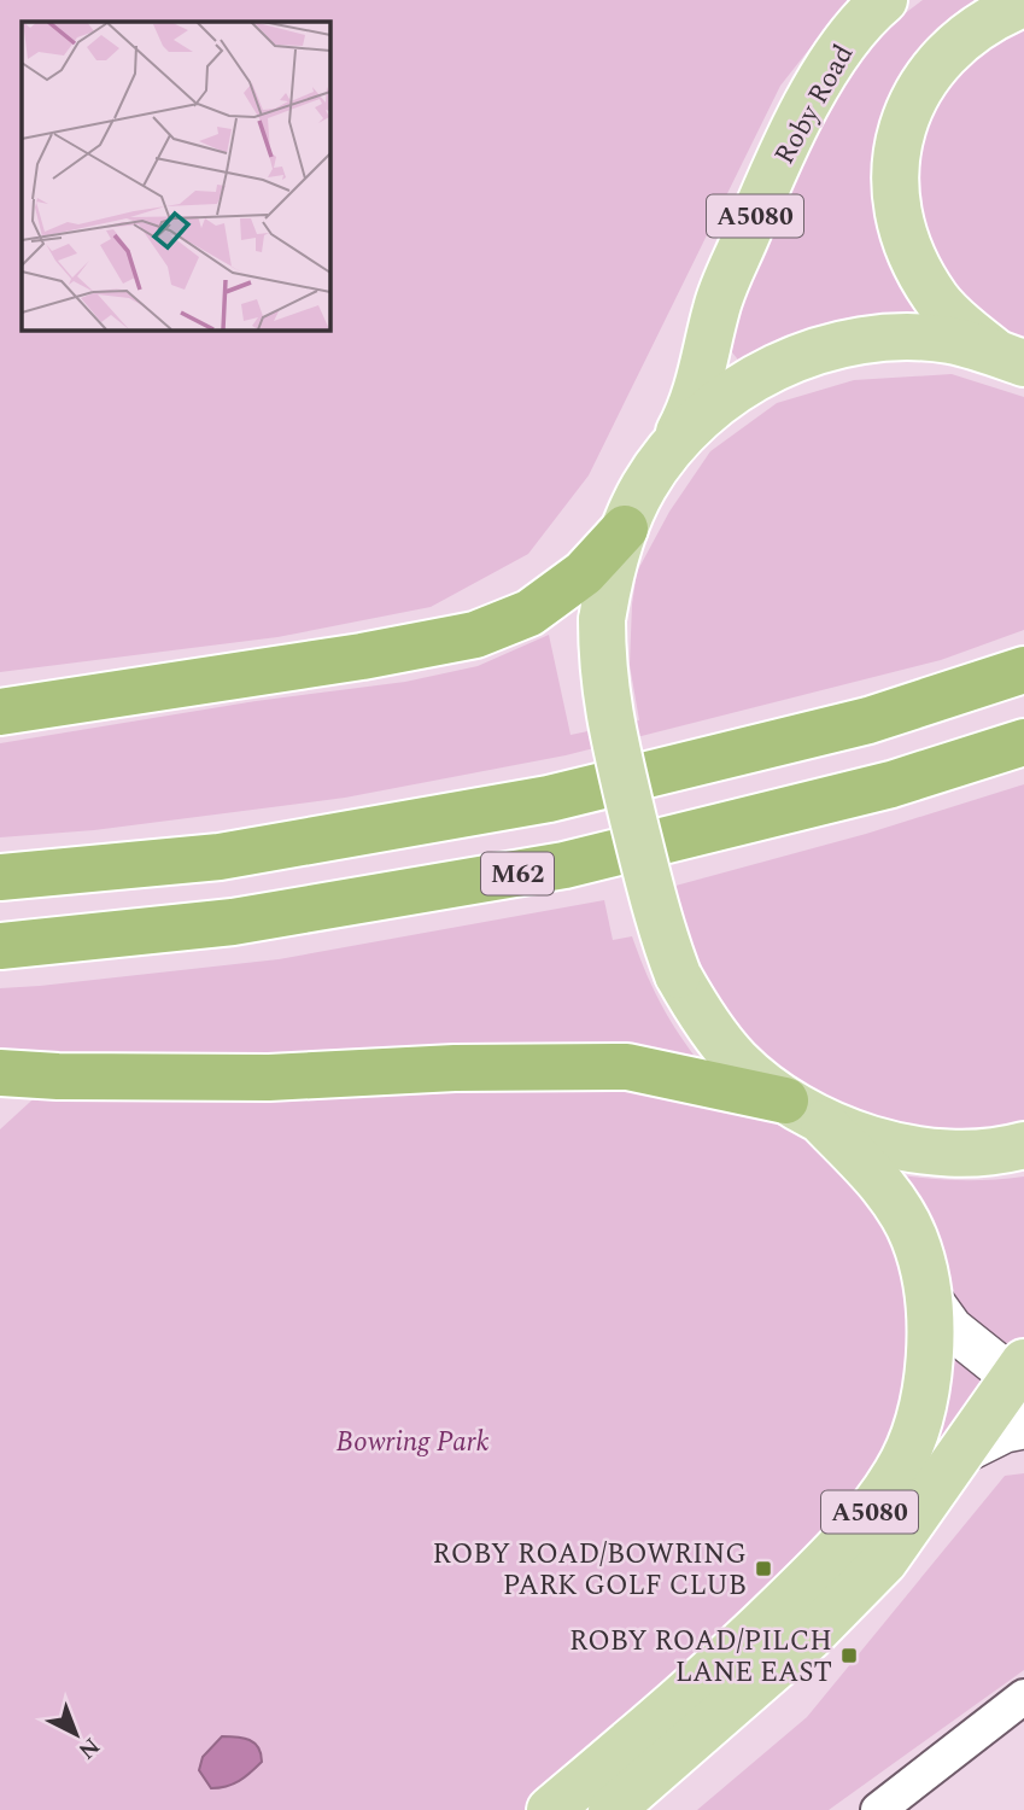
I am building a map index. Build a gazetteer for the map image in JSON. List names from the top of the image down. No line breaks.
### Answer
{"streets":{"highway":["M62"],"main road":["Roby Road","A5080"]},"crossings":[["Roby Road","A5080"]],"parks":["Bowring Park"],"places":{"transit":["ROBY ROAD/BOWRING PARK GOLF CLUB","ROBY ROAD/PILCH LANE EAST"]},"north":"bottom right"}
